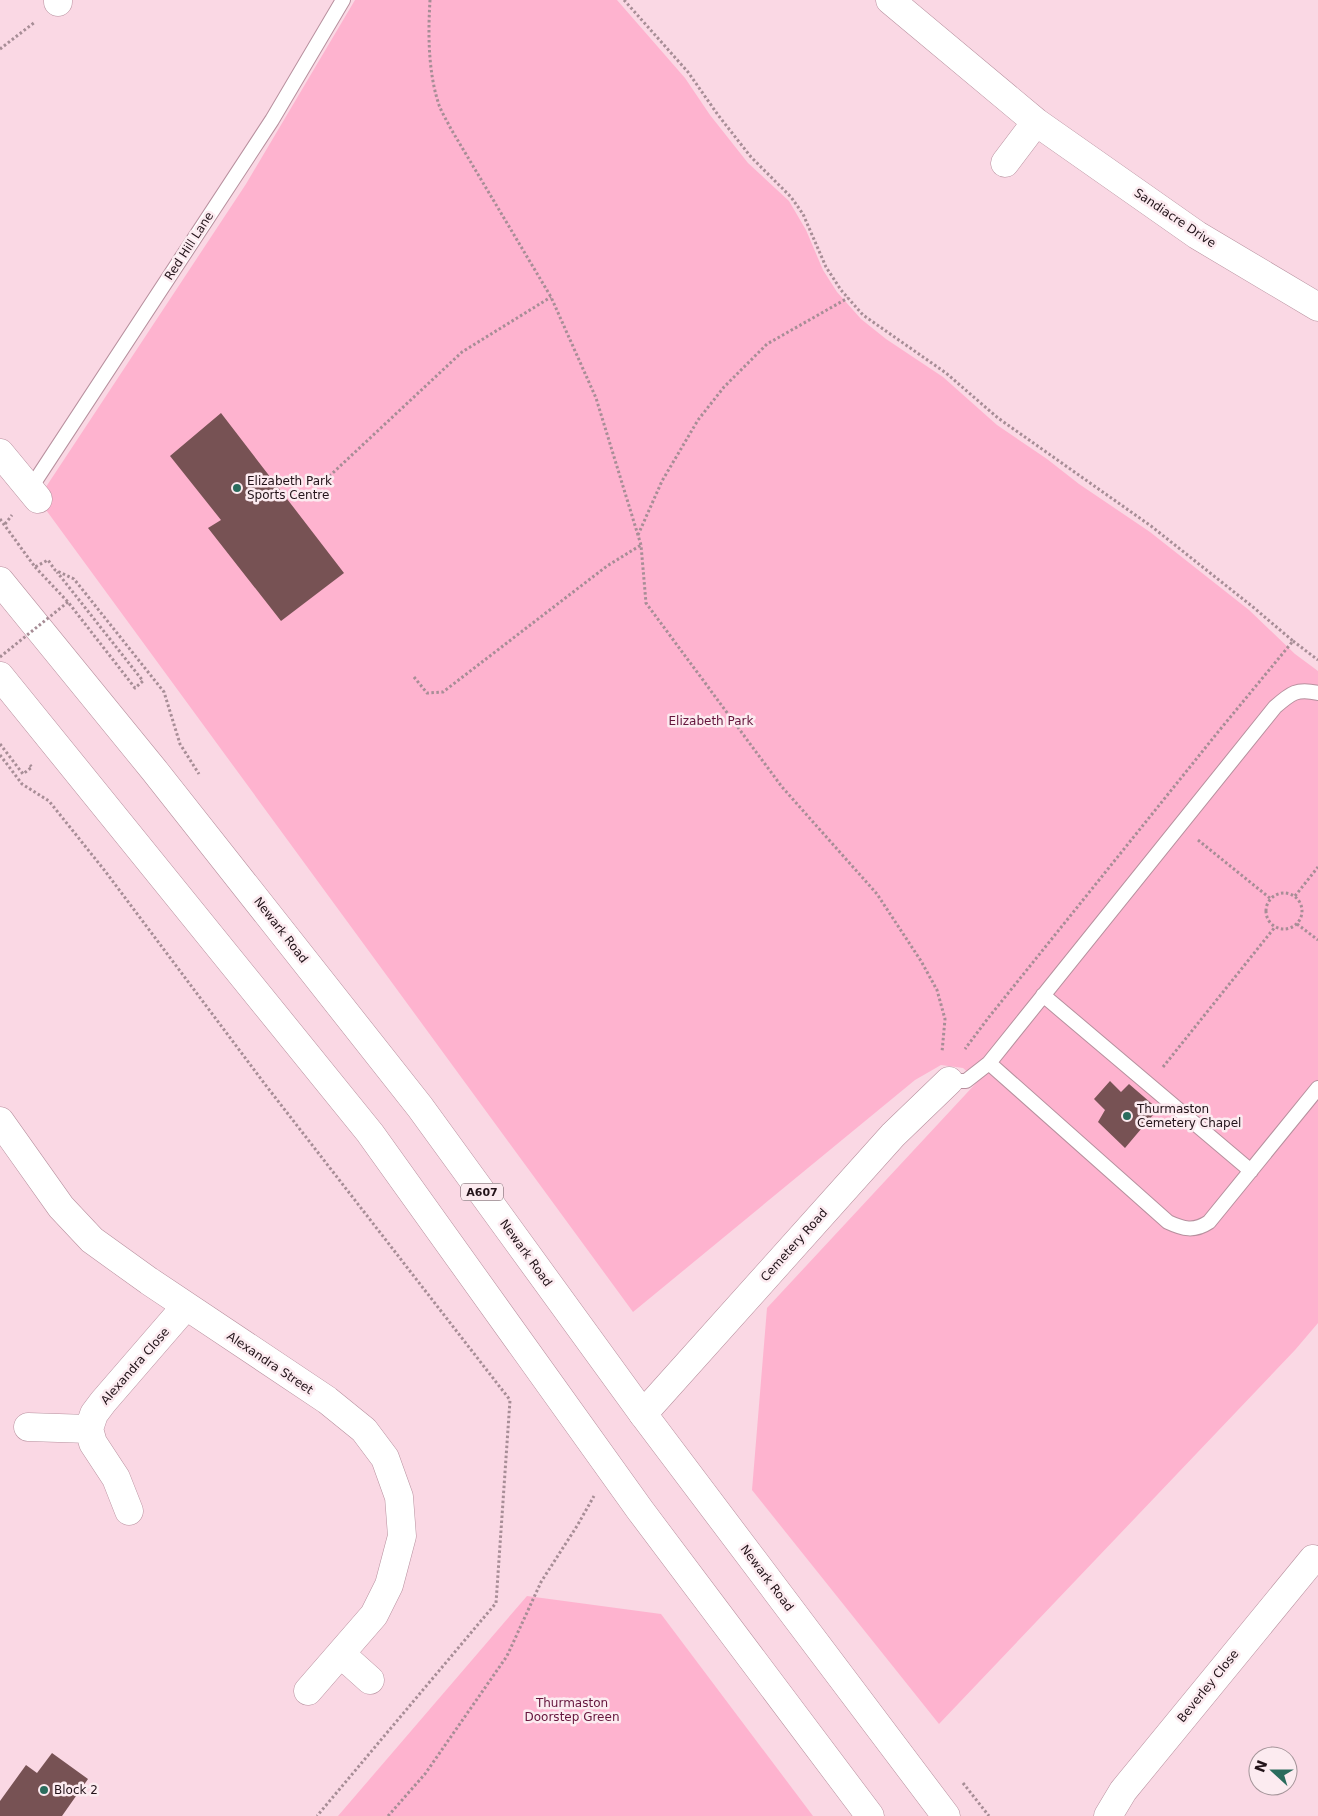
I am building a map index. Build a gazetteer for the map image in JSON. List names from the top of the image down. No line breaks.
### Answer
{"streets":{"main road":["Sandiacre Drive","Newark Road","A607","Cemetery Road","Alexandra Street","Alexandra Close","Beverley Close"],"lane":["Red Hill Lane"]},"crossings":[["Newark Road","Cemetery Road"],["Alexandra Street","Alexandra Close"]],"parks":["Elizabeth Park","Thurmaston Doorstep Green"],"places":["Elizabeth Park Sports Centre","Thurmaston Cemetery Chapel","Block 2"],"north":"left"}
